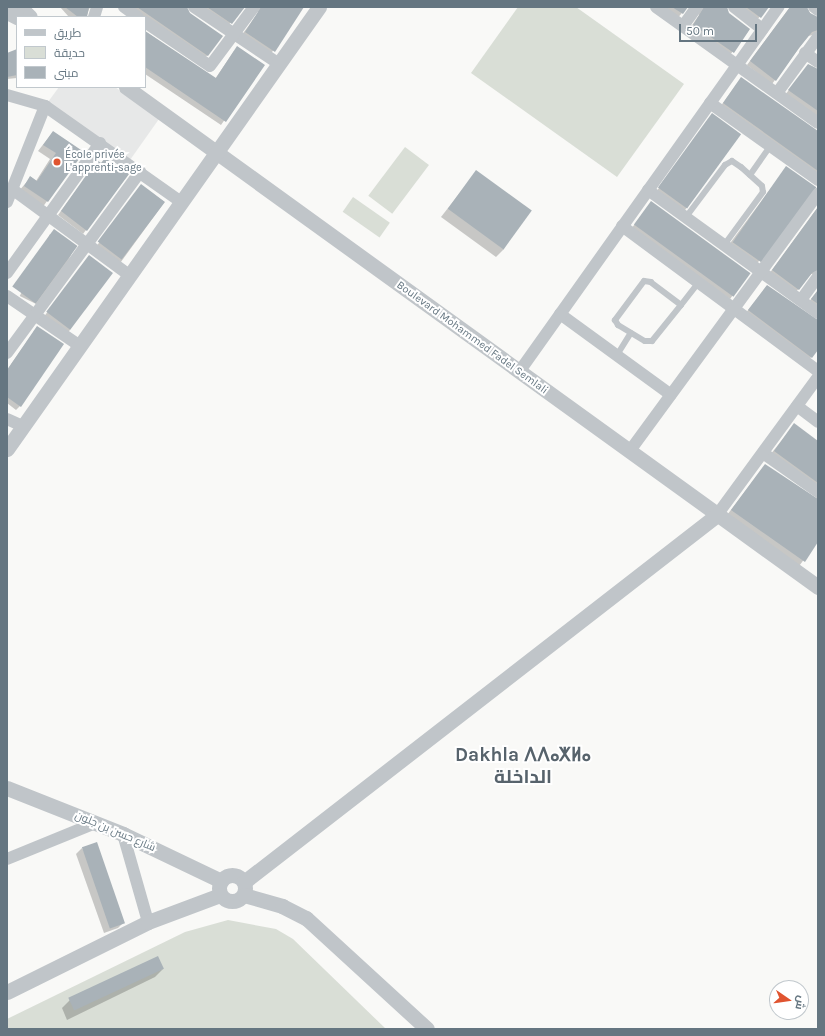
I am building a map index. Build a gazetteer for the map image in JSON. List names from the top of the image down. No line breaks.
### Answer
{"streets":{"street":["Boulevard Mohammed Fadel Semlali","شارع حسن بن جلون"]},"districts":["Dakhla ⴷⴷⴰⵅⵍⴰ الداخلة"],"places":["École privée L'apprenti-sage"],"legend":["طريق","حديقة","مبنى"],"scale_bar":"50 m","north":"right"}
